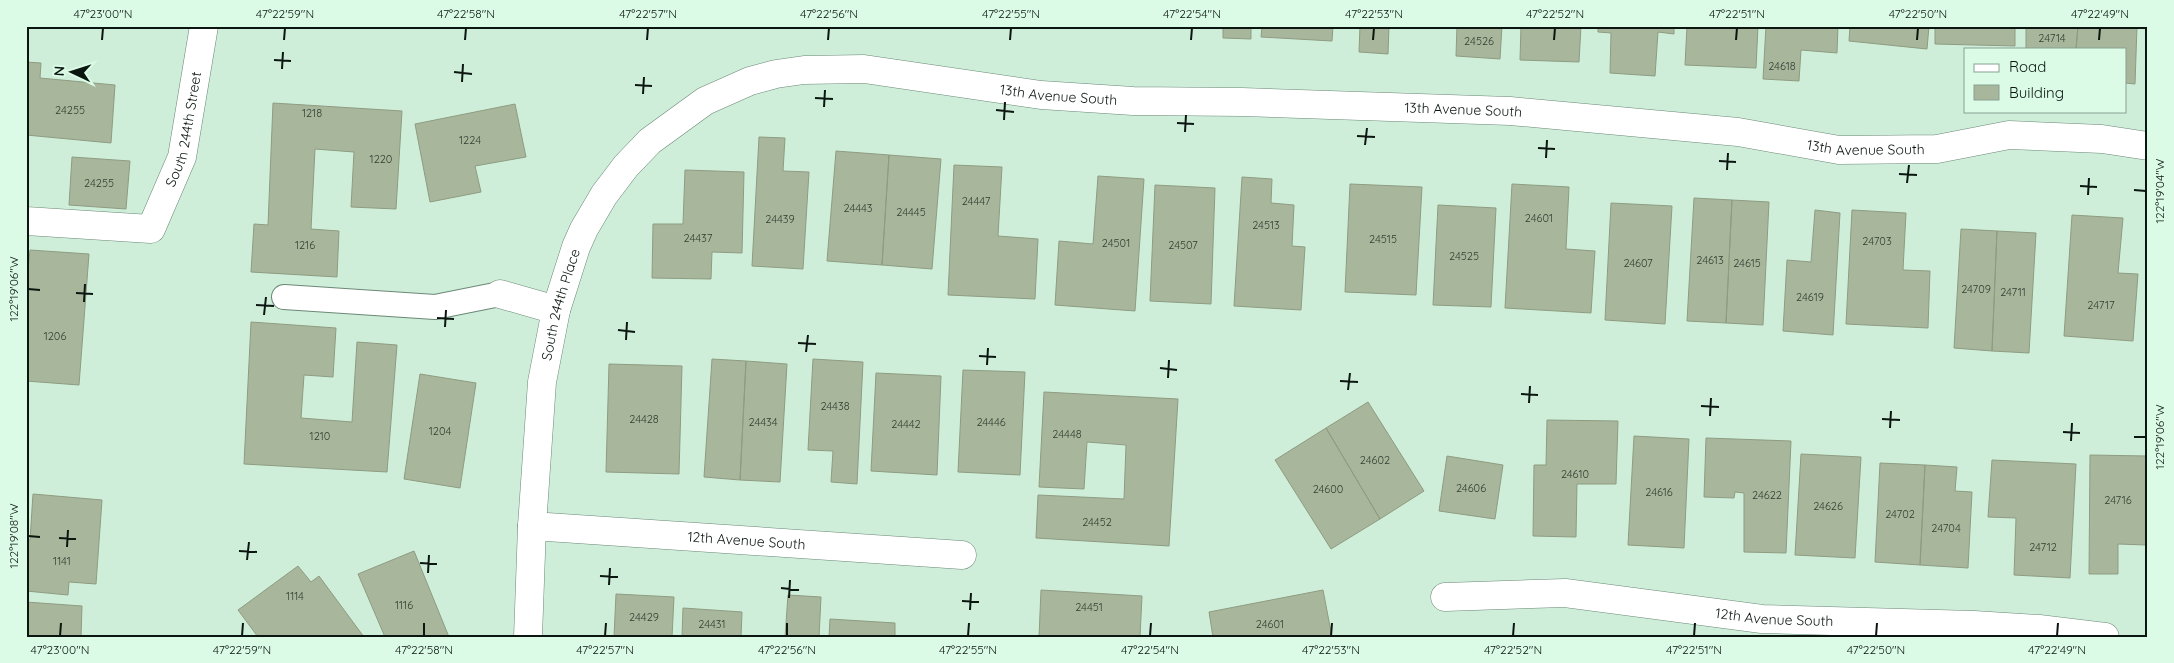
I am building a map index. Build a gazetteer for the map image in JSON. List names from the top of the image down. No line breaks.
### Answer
{"streets":{"street":["13th Avenue South","South 244th Street","South 244th Place","12th Avenue South"]},"crossings":[["13th Avenue South","South 244th Place"],["South 244th Place","12th Avenue South"]],"house_numbers":["24714","24526","24618","24255","1218","1224","1220","24255","24447","24443","24445","24601","24439","24513","24437","24515","24703","24501","1216","24507","24525","24613","24607","24615","24709","24711","24619","24717","1206","24438","24428","24434","24446","24442","1204","24448","1210","24602","24610","24606","24600","24616","24622","24716","24626","24702","24452","24704","24712","1141","1114","1116","24451","24429","24431","24601"],"legend":["Road","Building"],"north":"left","coordinates":["47°23'00\"N","47°22'59\"N","47°22'58\"N","47°22'57\"N","47°22'56\"N","47°22'55\"N","47°22'54\"N","47°22'53\"N","47°22'52\"N","47°22'51\"N","47°22'50\"N","47°22'49\"N","122°19'04\"W","122°19'06\"W","122°19'08\"W"]}
